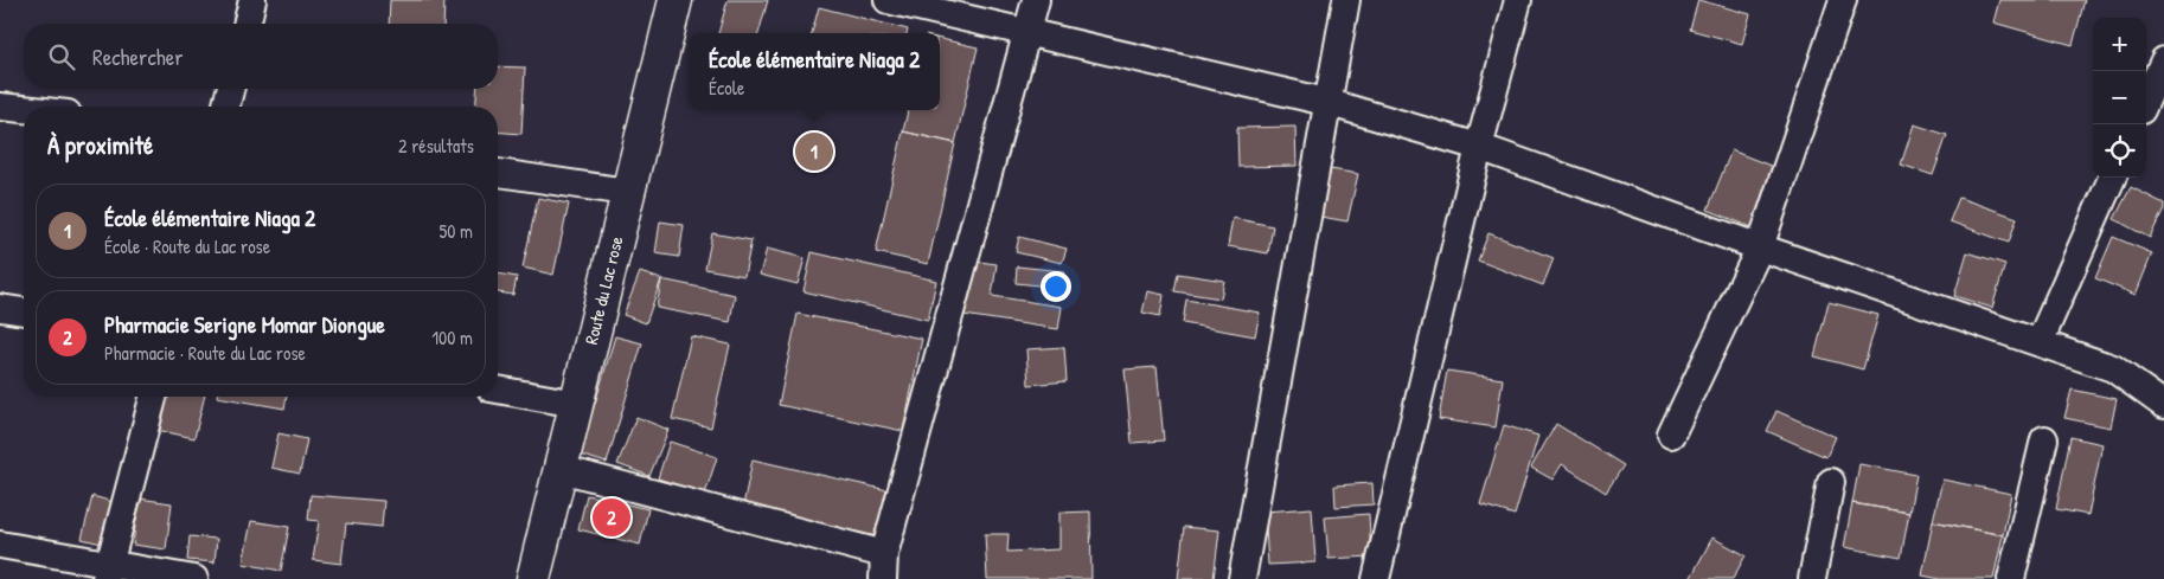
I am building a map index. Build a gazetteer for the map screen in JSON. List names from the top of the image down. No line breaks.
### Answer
{"streets":{"main road":["Route du Lac rose"]},"page":{"map_buttons":["+","−"],"search":"Rechercher","popup":["École élémentaire Niaga 2","École"],"heading":["À proximité","2 résultats"],"pins":["1","2"],"list":[{"mark":"1","name":"École élémentaire Niaga 2","note":"École · Route du Lac rose","value":"50 m"},{"mark":"2","name":"Pharmacie Serigne Momar Diongue","note":"Pharmacie · Route du Lac rose","value":"100 m"}]}}
